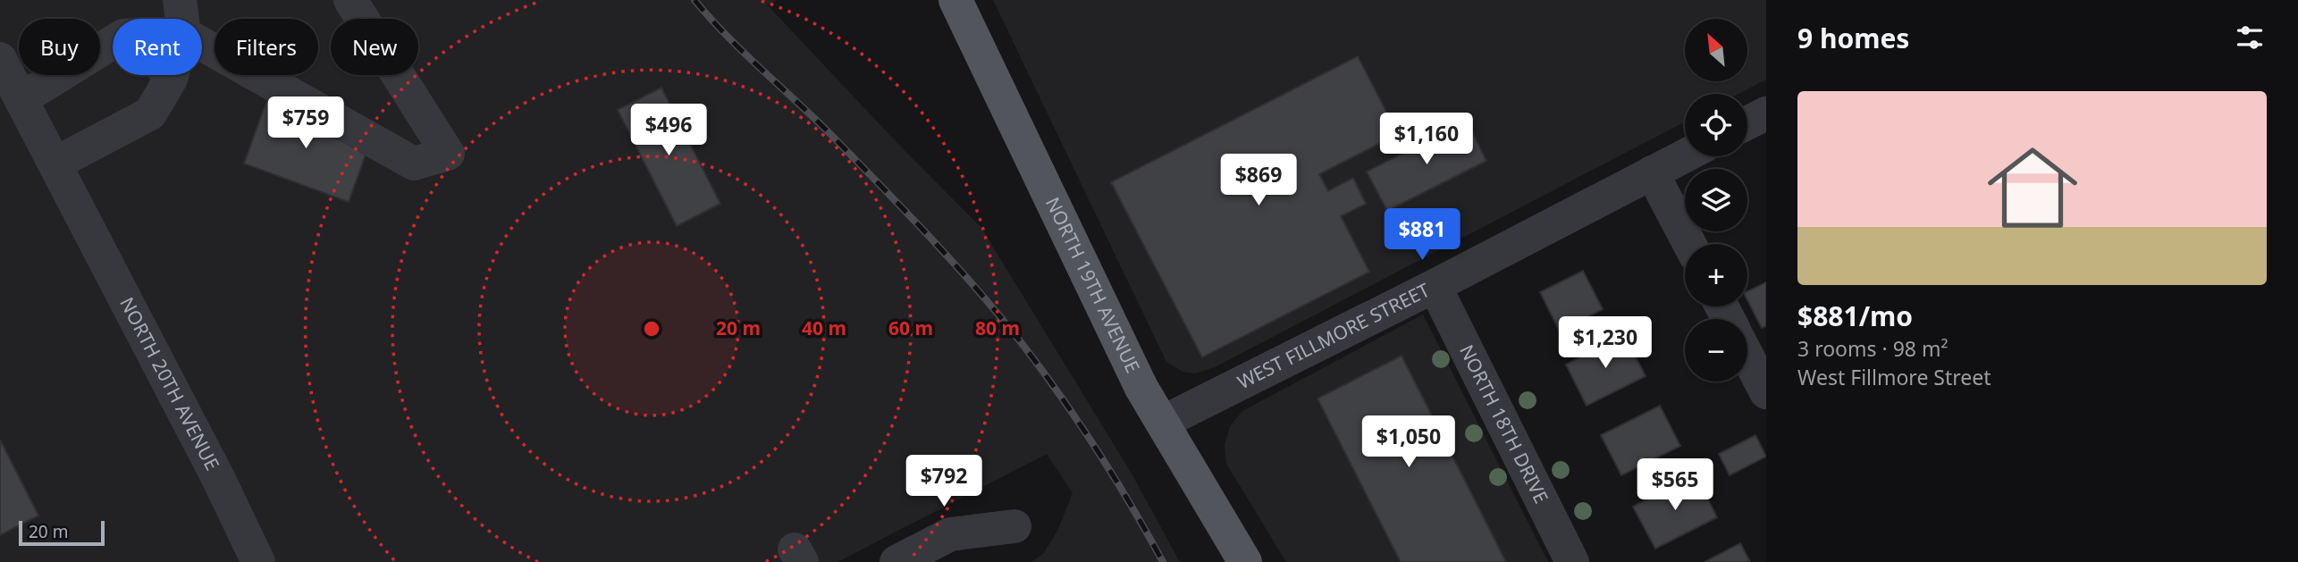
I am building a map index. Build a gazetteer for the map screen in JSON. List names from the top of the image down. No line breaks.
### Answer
{"streets":{"main road":["NORTH 19TH AVENUE"],"street":["WEST FILLMORE STREET","NORTH 20TH AVENUE","NORTH 18TH DRIVE"]},"crossings":[["NORTH 19TH AVENUE","WEST FILLMORE STREET"],["WEST FILLMORE STREET","NORTH 18TH DRIVE"]],"scale_bar":"20 m","north":"top left","page":{"heading":"9 homes","map_buttons":["+","−"],"chip":["Buy","Rent","Filters","New"],"list":[{"name":"$881/mo","note":"3 rooms · 98 m² · West Fillmore Street"}],"price":["$759","$496","$1,160","$869","$881","$1,230","$1,050","$792","$565"],"scale":"20 m"},"rings":["20 m","40 m","60 m","80 m"]}
